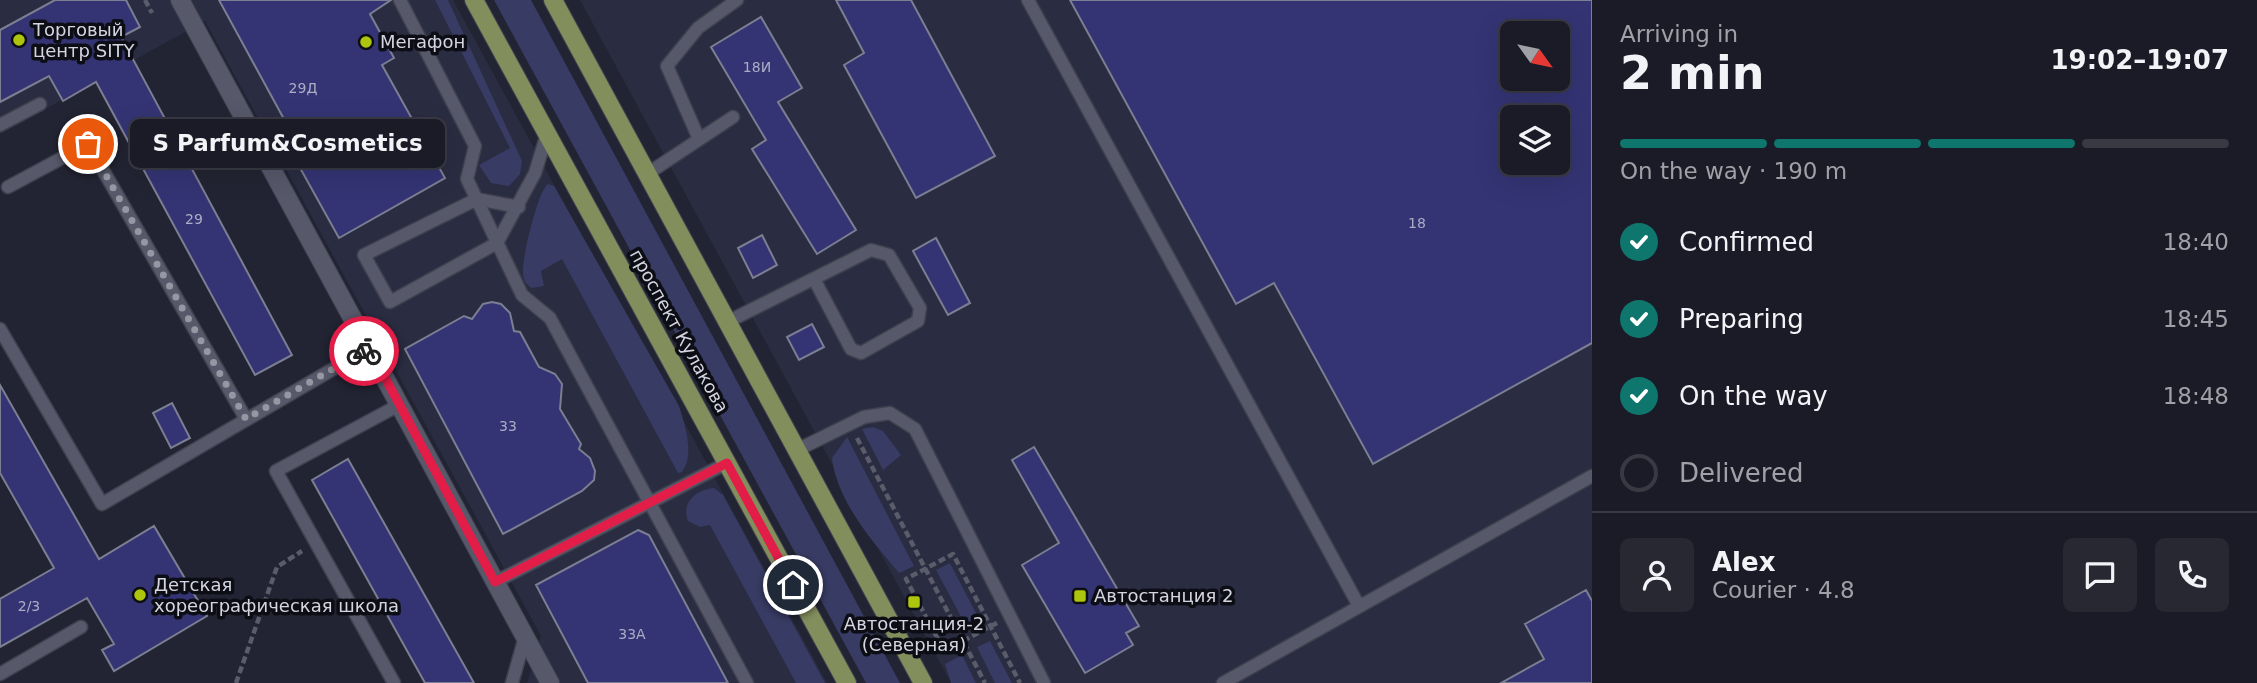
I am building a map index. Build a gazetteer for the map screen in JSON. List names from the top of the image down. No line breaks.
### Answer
{"streets":{"main road":["проспект Кулакова"]},"places":{"other":["Торговый центр SITY","Мегафон","S Parfum&Cosmetics","Детская хореографическая школа"],"transit":["Автостанция 2","Автостанция-2 (Северная)"]},"house_numbers":["18И","29Д","29","18","33","2/3","33А"],"north":"bottom right","page":{"heading":["2 min","Arriving in","19:02–19:07"],"panel":["Alex","Courier · 4.8"],"bubble":"S Parfum&Cosmetics","bar":"On the way · 190 m","list":[["Confirmed","18:40"],["Preparing","18:45"],["On the way","18:48"],"Delivered"]}}
